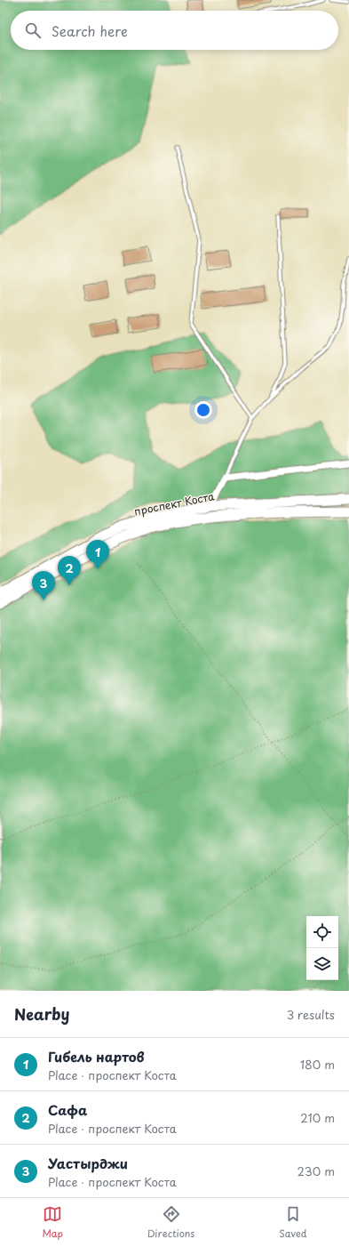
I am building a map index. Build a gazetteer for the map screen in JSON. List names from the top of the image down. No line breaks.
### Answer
{"streets":{"main road":["проспект Коста"]},"page":{"search":"Search here","pins":["1","2","3"],"heading":["Nearby","3 results"],"list":[{"mark":"1","name":"Гибель нартов","note":"Place · проспект Коста","value":"180 m"},{"mark":"2","name":"Сафа","note":"Place · проспект Коста","value":"210 m"},{"mark":"3","name":"Уастырджи","note":"Place · проспект Коста","value":"230 m"}],"nav":["Map","Directions","Saved"]}}
